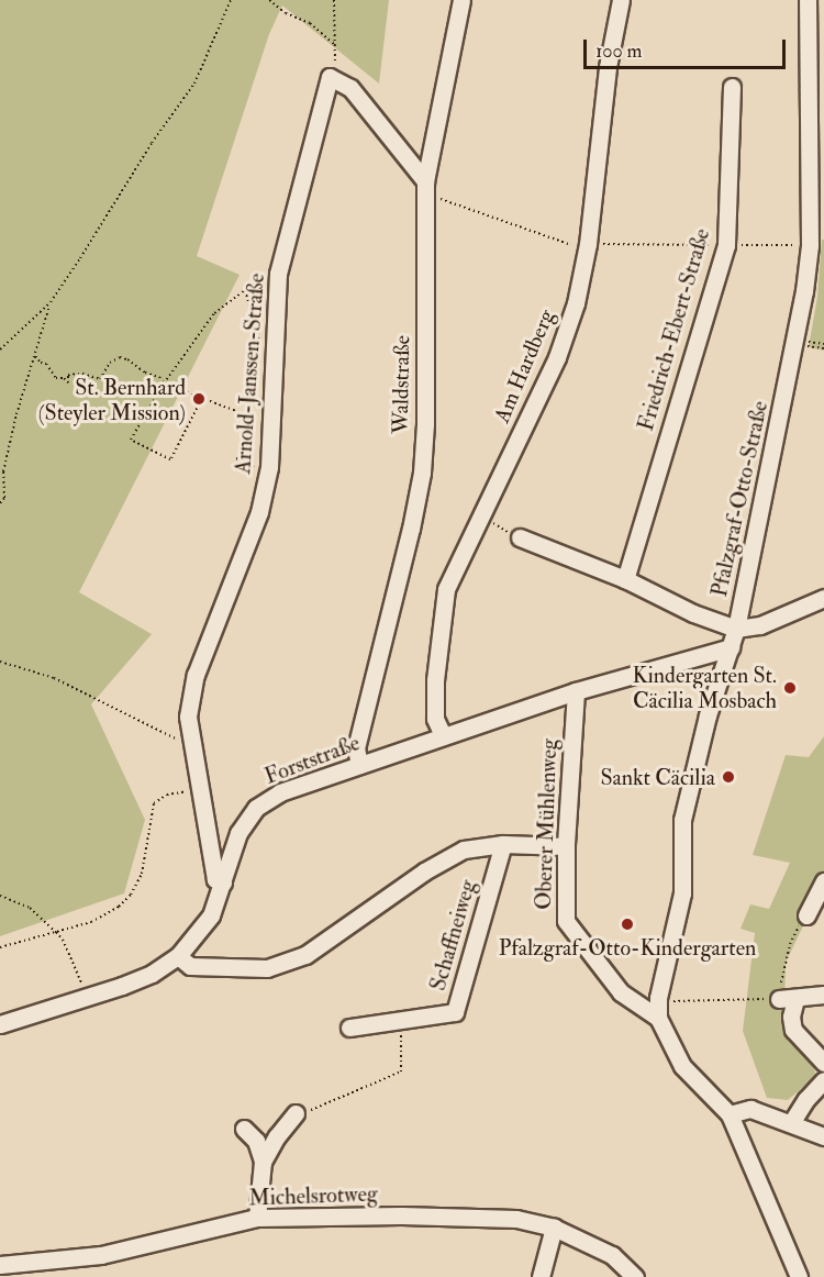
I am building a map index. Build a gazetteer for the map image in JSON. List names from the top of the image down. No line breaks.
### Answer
{"streets":{"street":["Friedrich-Ebert-Straße","Am Hardberg","Arnold-Janssen-Straße","Waldstraße","Pfalzgraf-Otto-Straße","Forststraße","Oberer Mühlenweg","Schaffneiweg","Michelsrotweg"]},"crossings":[["Am Hardberg","Forststraße"],["Arnold-Janssen-Straße","Waldstraße"],["Arnold-Janssen-Straße","Forststraße"],["Waldstraße","Forststraße"],["Pfalzgraf-Otto-Straße","Forststraße"],["Pfalzgraf-Otto-Straße","Oberer Mühlenweg"],["Forststraße","Oberer Mühlenweg"]],"places":["St. Bernhard (Steyler Mission)","Kindergarten St. Cäcilia Mosbach","Sankt Cäcilia","Pfalzgraf-Otto-Kindergarten"],"scale_bar":"100 m"}
